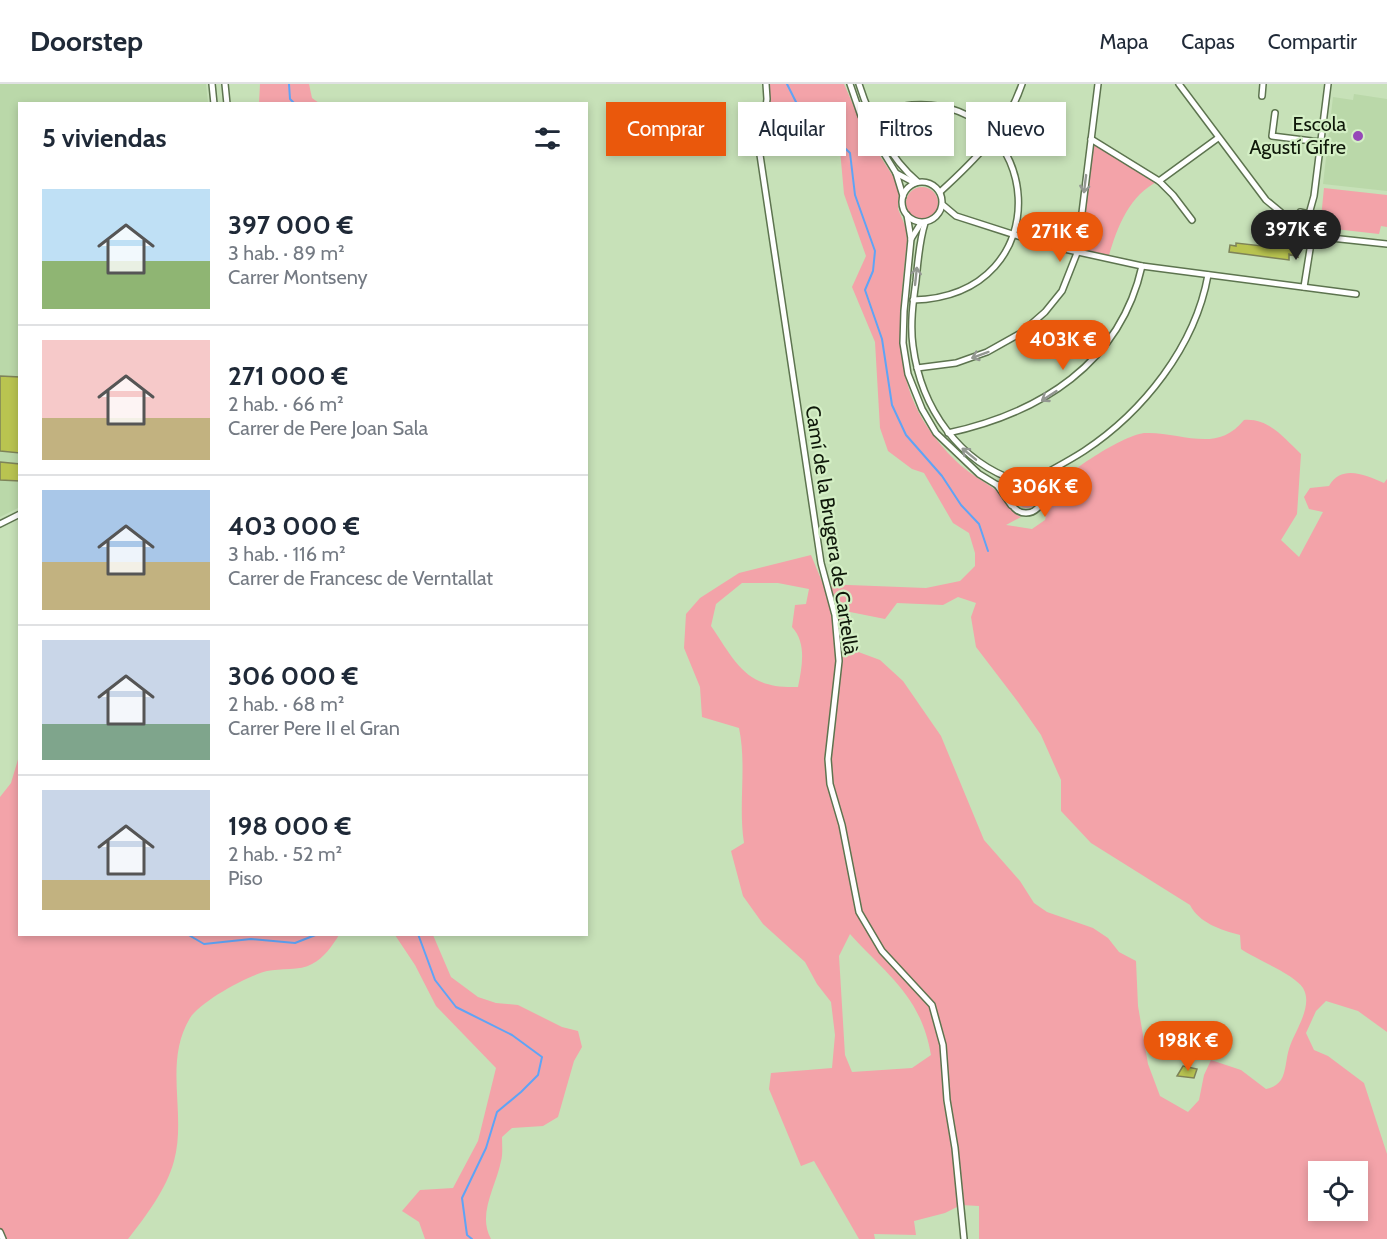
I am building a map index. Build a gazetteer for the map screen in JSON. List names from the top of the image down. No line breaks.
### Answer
{"streets":{"street":["Camí de la Brugera de Cartellà"]},"places":["Escola Agustí Gifre"],"page":{"header":"Doorstep","nav":["Mapa","Capas","Compartir"],"chip":["Comprar","Alquilar","Filtros","Nuevo"],"heading":"5 viviendas","list":[{"name":"397 000 €","note":"3 hab. · 89 m² · Carrer Montseny"},{"name":"271 000 €","note":"2 hab. · 66 m² · Carrer de Pere Joan Sala"},{"name":"403 000 €","note":"3 hab. · 116 m² · Carrer de Francesc de Verntallat"},{"name":"306 000 €","note":"2 hab. · 68 m² · Carrer Pere II el Gran"},{"name":"198 000 €","note":"2 hab. · 52 m² · Piso"}],"price":["397K €","271K €","403K €","306K €","198K €"]}}
